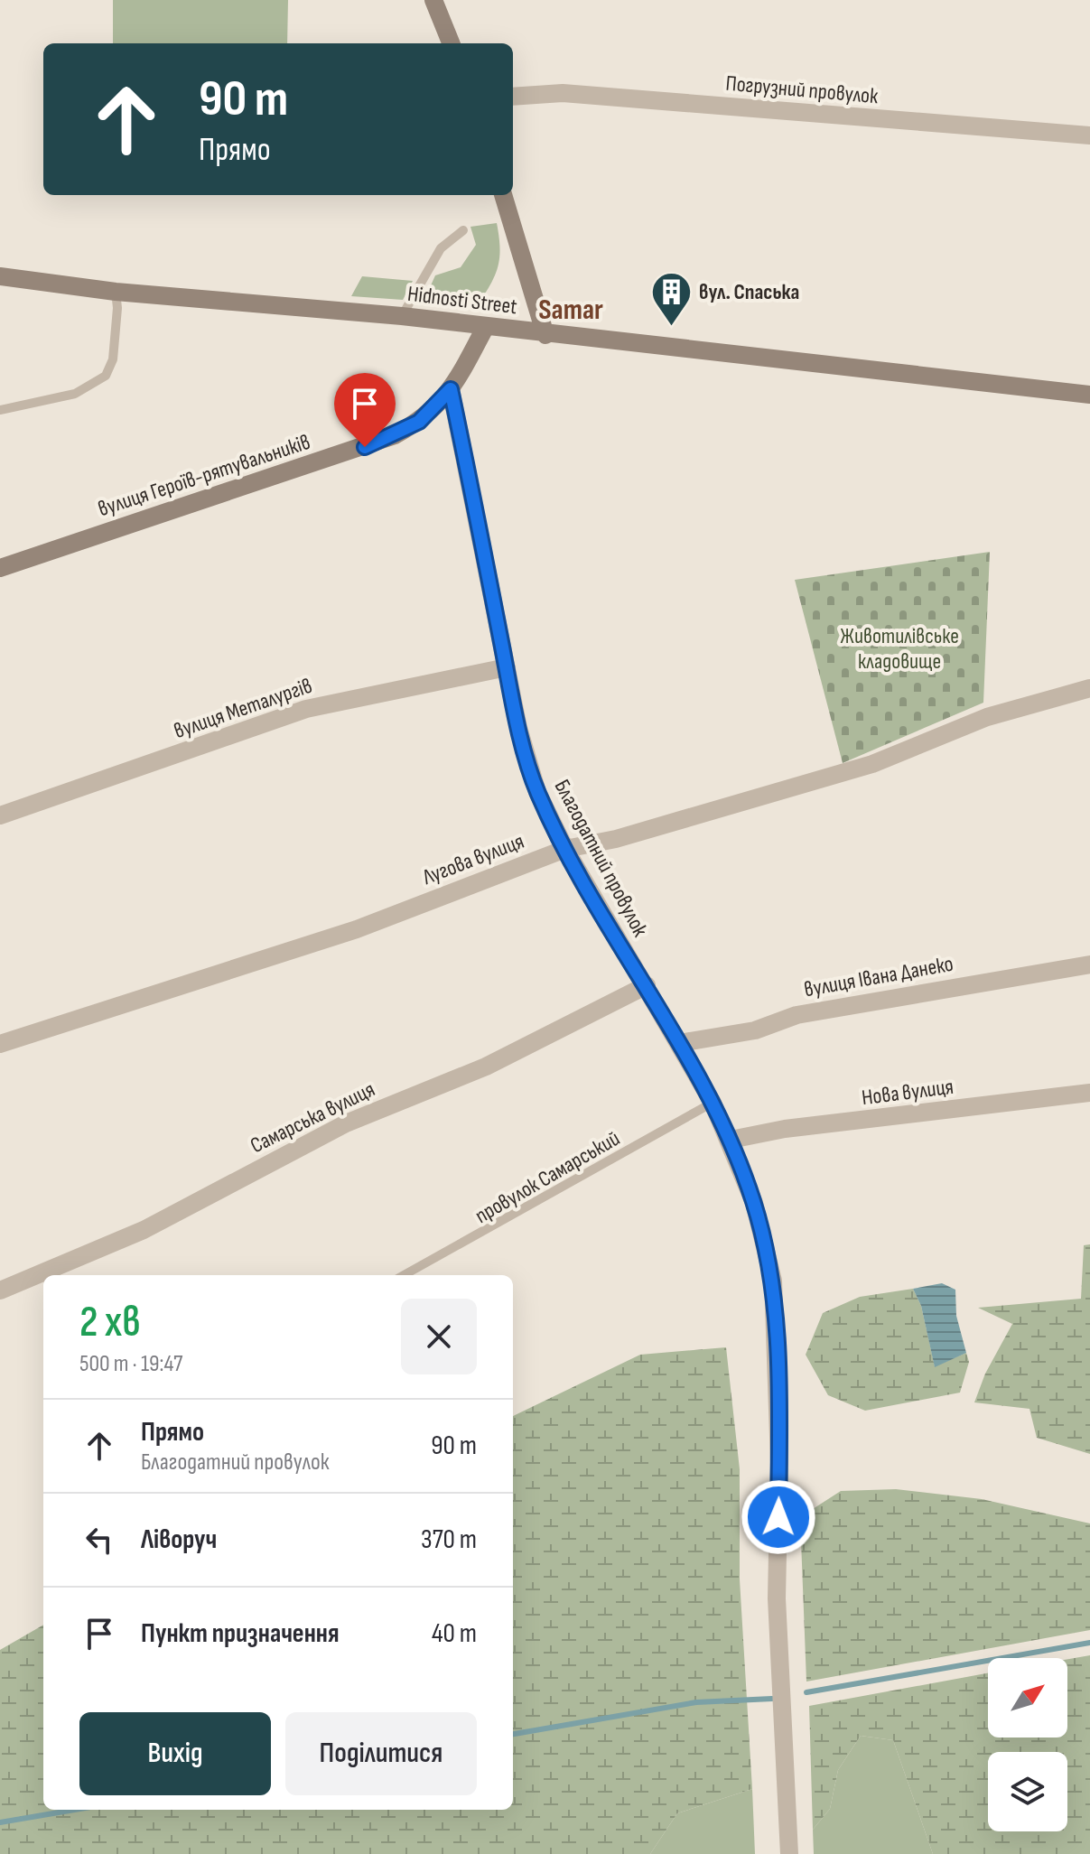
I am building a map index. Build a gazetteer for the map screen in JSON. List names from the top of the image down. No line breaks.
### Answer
{"streets":{"main road":["Hidnosti Street","вулиця Героїв-рятувальників"],"street":["Погрузний провулок","вулиця Металургів","Благодатний провулок","Лугова вулиця","вулиця Івана Данеко","Нова вулиця","Самарська вулиця"],"lane":["провулок Самарський"]},"crossings":[["Hidnosti Street","вулиця Героїв-рятувальників"],["вулиця Героїв-рятувальників","Благодатний провулок"],["вулиця Металургів","Благодатний провулок"],["Благодатний провулок","Лугова вулиця"],["Благодатний провулок","вулиця Івана Данеко"],["Благодатний провулок","Нова вулиця"],["Благодатний провулок","Самарська вулиця"],["Благодатний провулок","провулок Самарський"]],"districts":["Samar"],"parks":["Животилівське кладовище"],"places":{"building":["вул. Спаська"]},"north":"top right","page":{"turn":["90 m","Прямо"],"heading":["2 хв","500 m · 19:47"],"list":[{"name":"Прямо","note":"Благодатний провулок","value":"90 m"},{"name":"Ліворуч","value":"370 m"},{"name":"Пункт призначення","value":"40 m"}],"buttons":["Вихід","Поділитися"]}}
